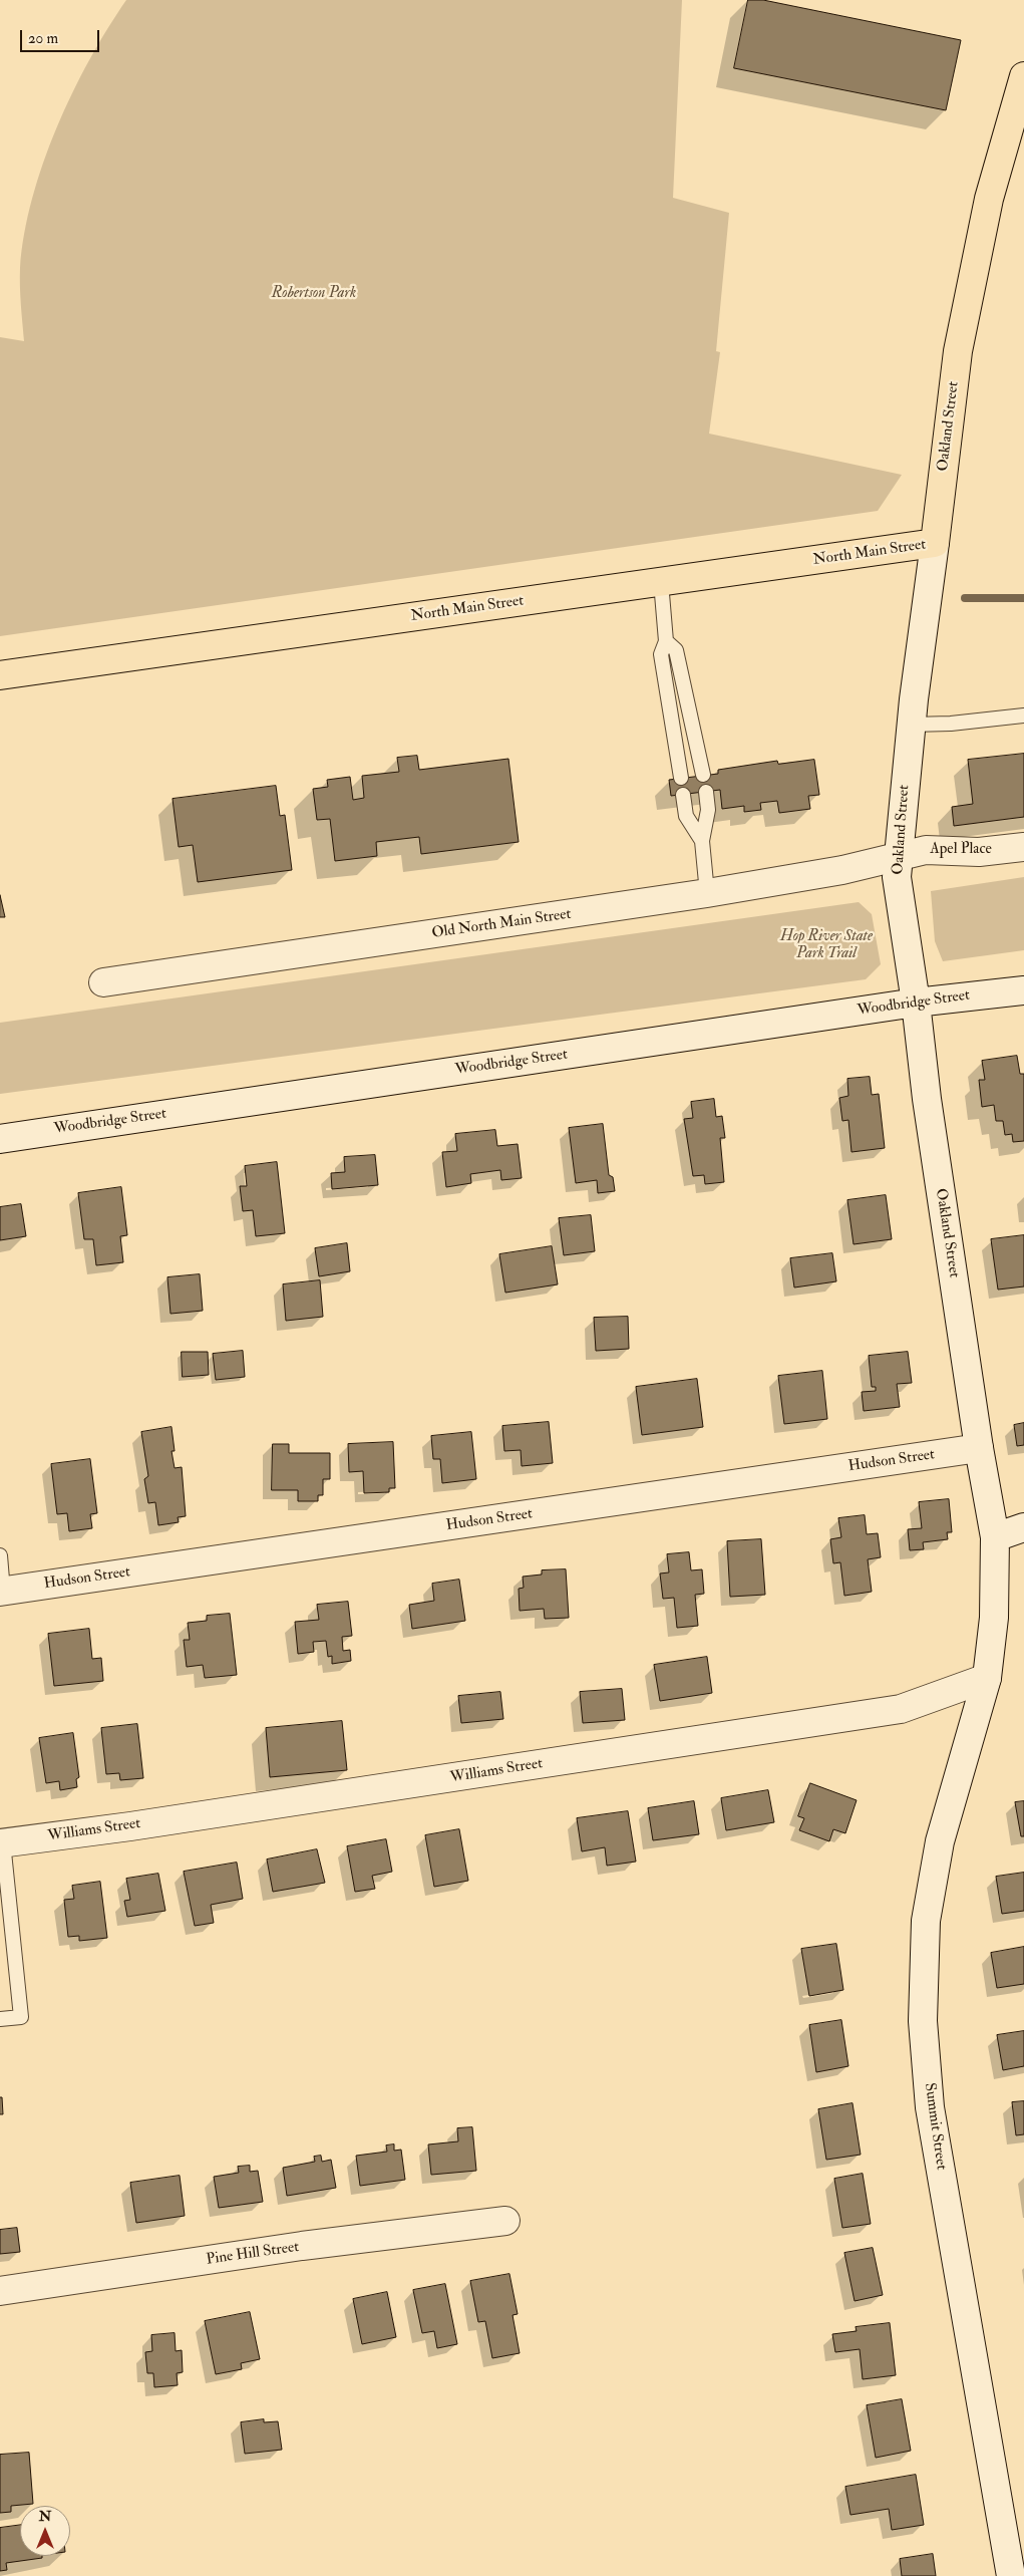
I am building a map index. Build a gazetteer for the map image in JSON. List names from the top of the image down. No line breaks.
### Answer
{"streets":{"main road":["Oakland Street","North Main Street"],"street":["Apel Place","Old North Main Street","Woodbridge Street","Hudson Street","Williams Street","Summit Street","Pine Hill Street"]},"crossings":[["Oakland Street","North Main Street"],["Oakland Street","Apel Place"],["Oakland Street","Old North Main Street"],["Oakland Street","Woodbridge Street"],["Oakland Street","Hudson Street"],["Oakland Street","Williams Street"],["Oakland Street","Summit Street"],["Apel Place","Old North Main Street"],["Williams Street","Summit Street"]],"parks":["Robertson Park","Hop River State Park Trail"],"scale_bar":"20 m","north":"top"}
